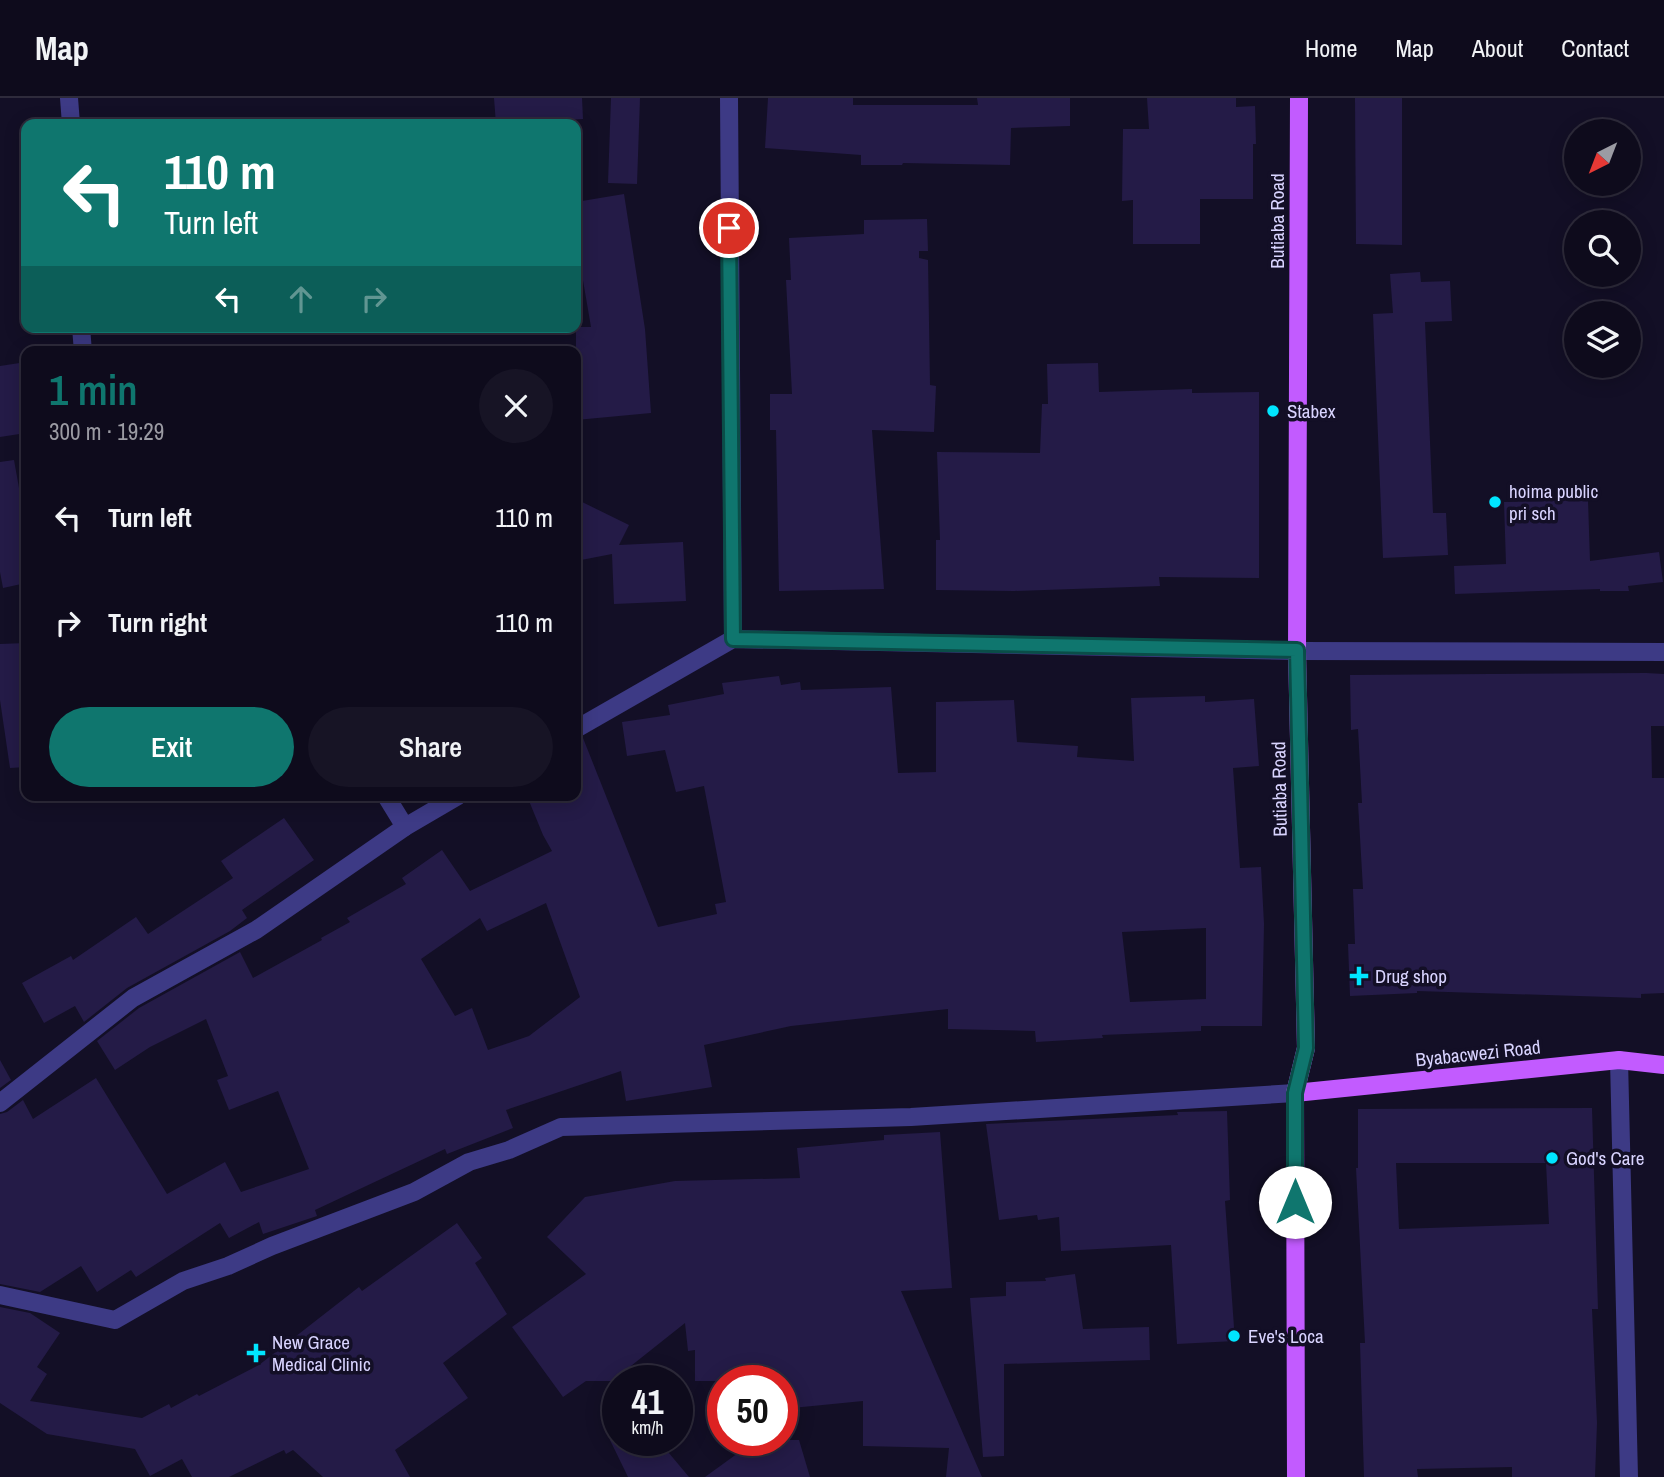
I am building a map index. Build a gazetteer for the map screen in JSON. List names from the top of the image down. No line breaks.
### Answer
{"streets":{"main road":["Butiaba Road","Byabacwezi Road"]},"crossings":[["Butiaba Road","Byabacwezi Road"]],"places":{"other":["Stabex","hoima public pri sch","God's Care","Eve's Loca"],"health":["Drug shop","New Grace Medical Clinic"]},"north":"bottom left","page":{"header":"Map","nav":["Home","Map","About","Contact"],"turn":["110 m","Turn left"],"heading":["1 min","300 m · 19:29"],"list":[{"name":"Turn left","value":"110 m"},{"name":"Turn right","value":"110 m"}],"buttons":["Exit","Share"],"speed":"41 km/h","limit":"50"}}
